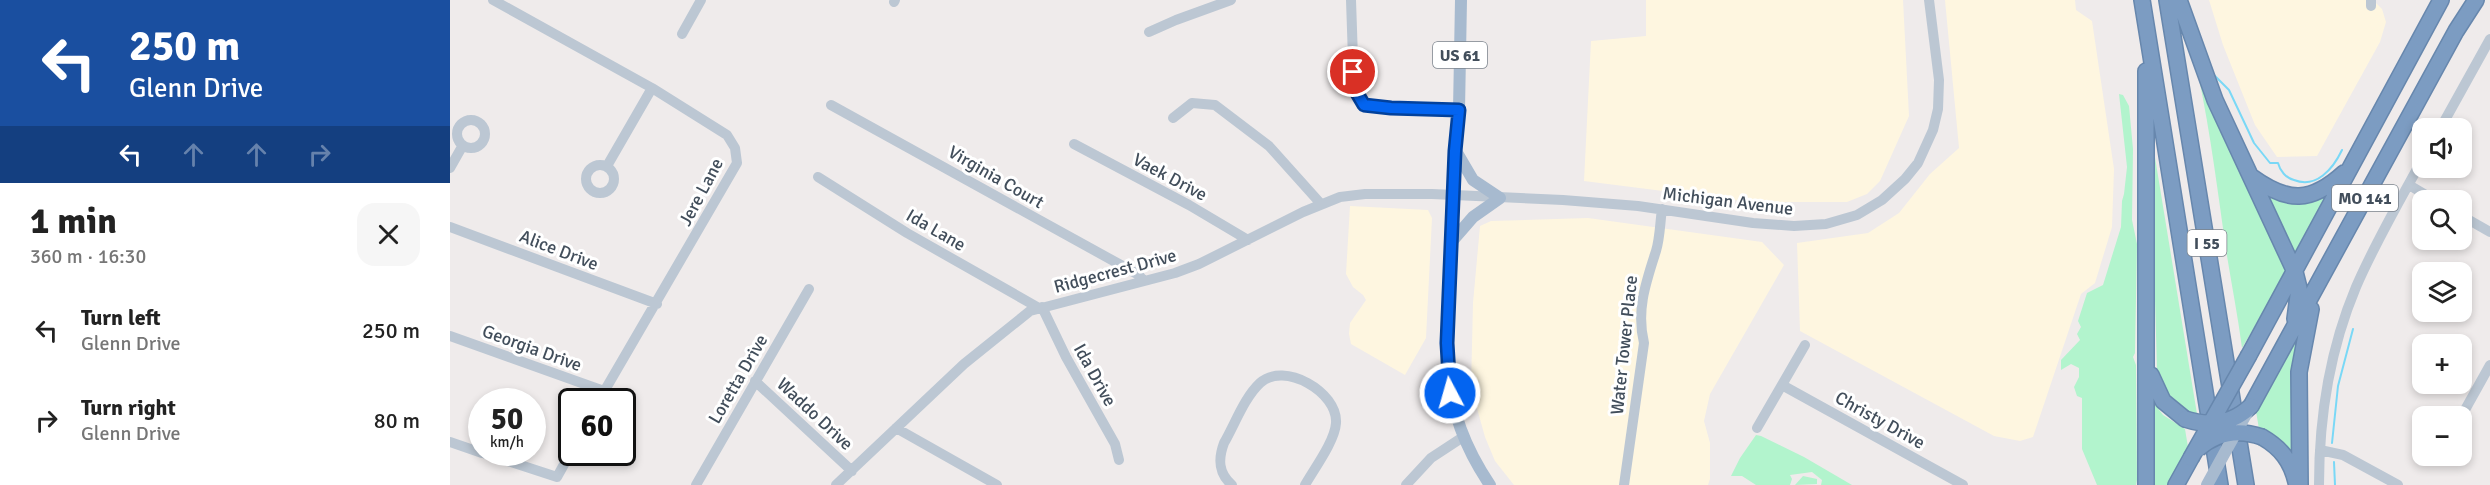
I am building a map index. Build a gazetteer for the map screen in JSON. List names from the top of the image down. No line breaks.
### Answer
{"streets":{"highway":["MO 141","I 55"],"main road":["US 61"],"street":["Virginia Court","Vaek Drive","Jere Lane","Michigan Avenue","Ida Lane","Alice Drive","Ridgecrest Drive","Water Tower Place","Georgia Drive","Ida Drive","Loretta Drive","Waddo Drive","Christy Drive"]},"crossings":[["US 61","Michigan Avenue"],["US 61","Ridgecrest Drive"],["Virginia Court","Ridgecrest Drive"],["Vaek Drive","Ridgecrest Drive"],["Jere Lane","Alice Drive"],["Michigan Avenue","Ridgecrest Drive"],["Michigan Avenue","Water Tower Place"],["Ida Lane","Ridgecrest Drive"],["Ida Lane","Ida Drive"],["Ridgecrest Drive","Ida Drive"],["Ridgecrest Drive","Waddo Drive"],["Loretta Drive","Waddo Drive"]],"page":{"turn":["250 m","Glenn Drive"],"map_buttons":["+","−"],"heading":["1 min","360 m · 16:30"],"list":[{"name":"Turn left","note":"Glenn Drive","value":"250 m"},{"name":"Turn right","note":"Glenn Drive","value":"80 m"}],"speed":"50 km/h","limit":"60"}}
